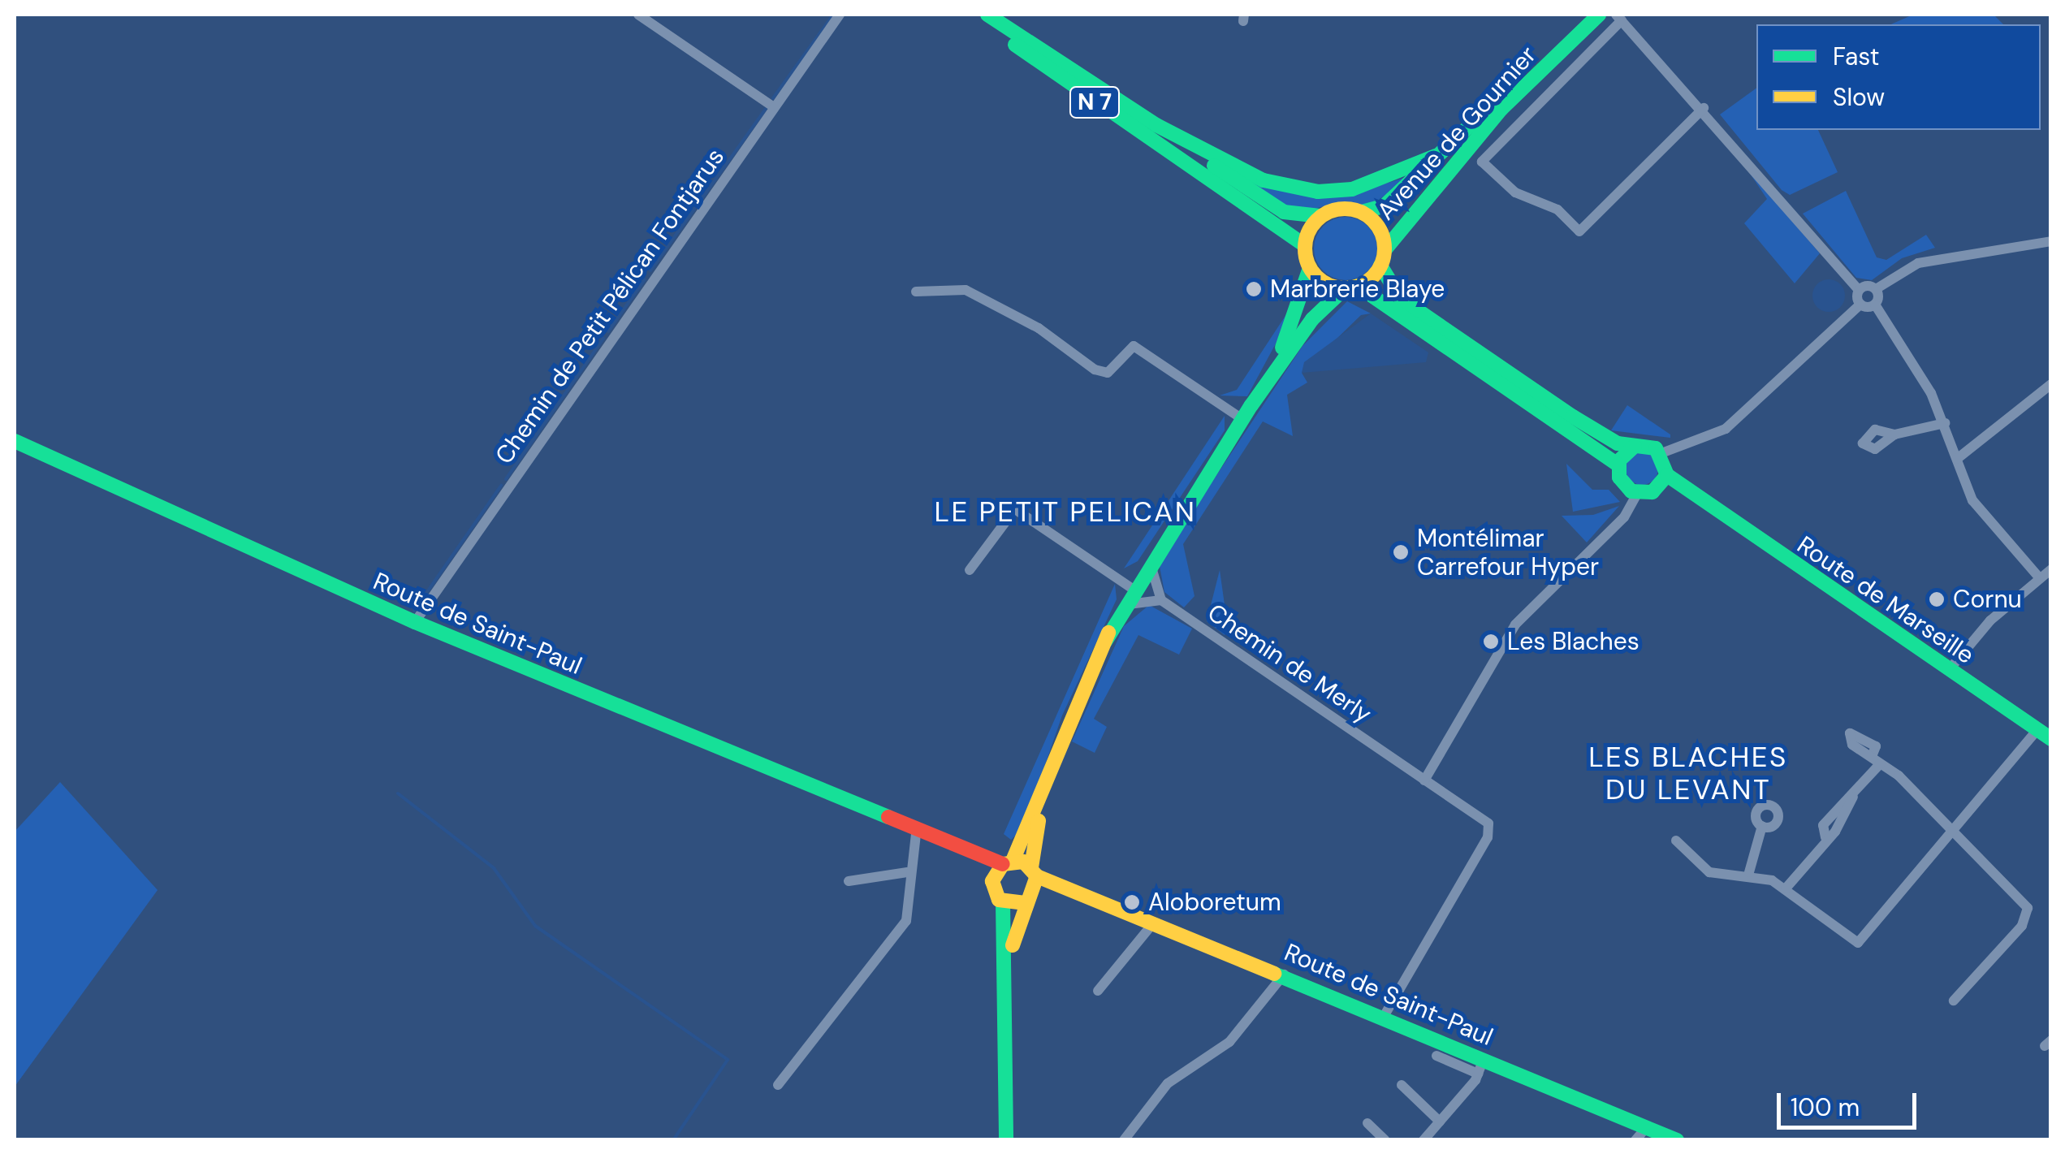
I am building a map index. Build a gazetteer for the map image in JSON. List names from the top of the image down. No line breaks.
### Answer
{"streets":{"main road":["N 7","Avenue de Gournier","Route de Marseille","Route de Saint-Paul"],"street":["Chemin de Petit Pélican Fontjarus","Chemin de Merly"]},"crossings":[["N 7","Avenue de Gournier"],["Chemin de Petit Pélican Fontjarus","Route de Saint-Paul"],["Route de Saint-Paul","Chemin de Merly"]],"districts":["LE PETIT PELICAN","LES BLACHES DU LEVANT"],"places":["Marbrerie Blaye","Montélimar Carrefour Hyper","Cornu","Les Blaches","Aloboretum"],"legend":["Fast","Slow"],"scale_bar":"100 m"}
